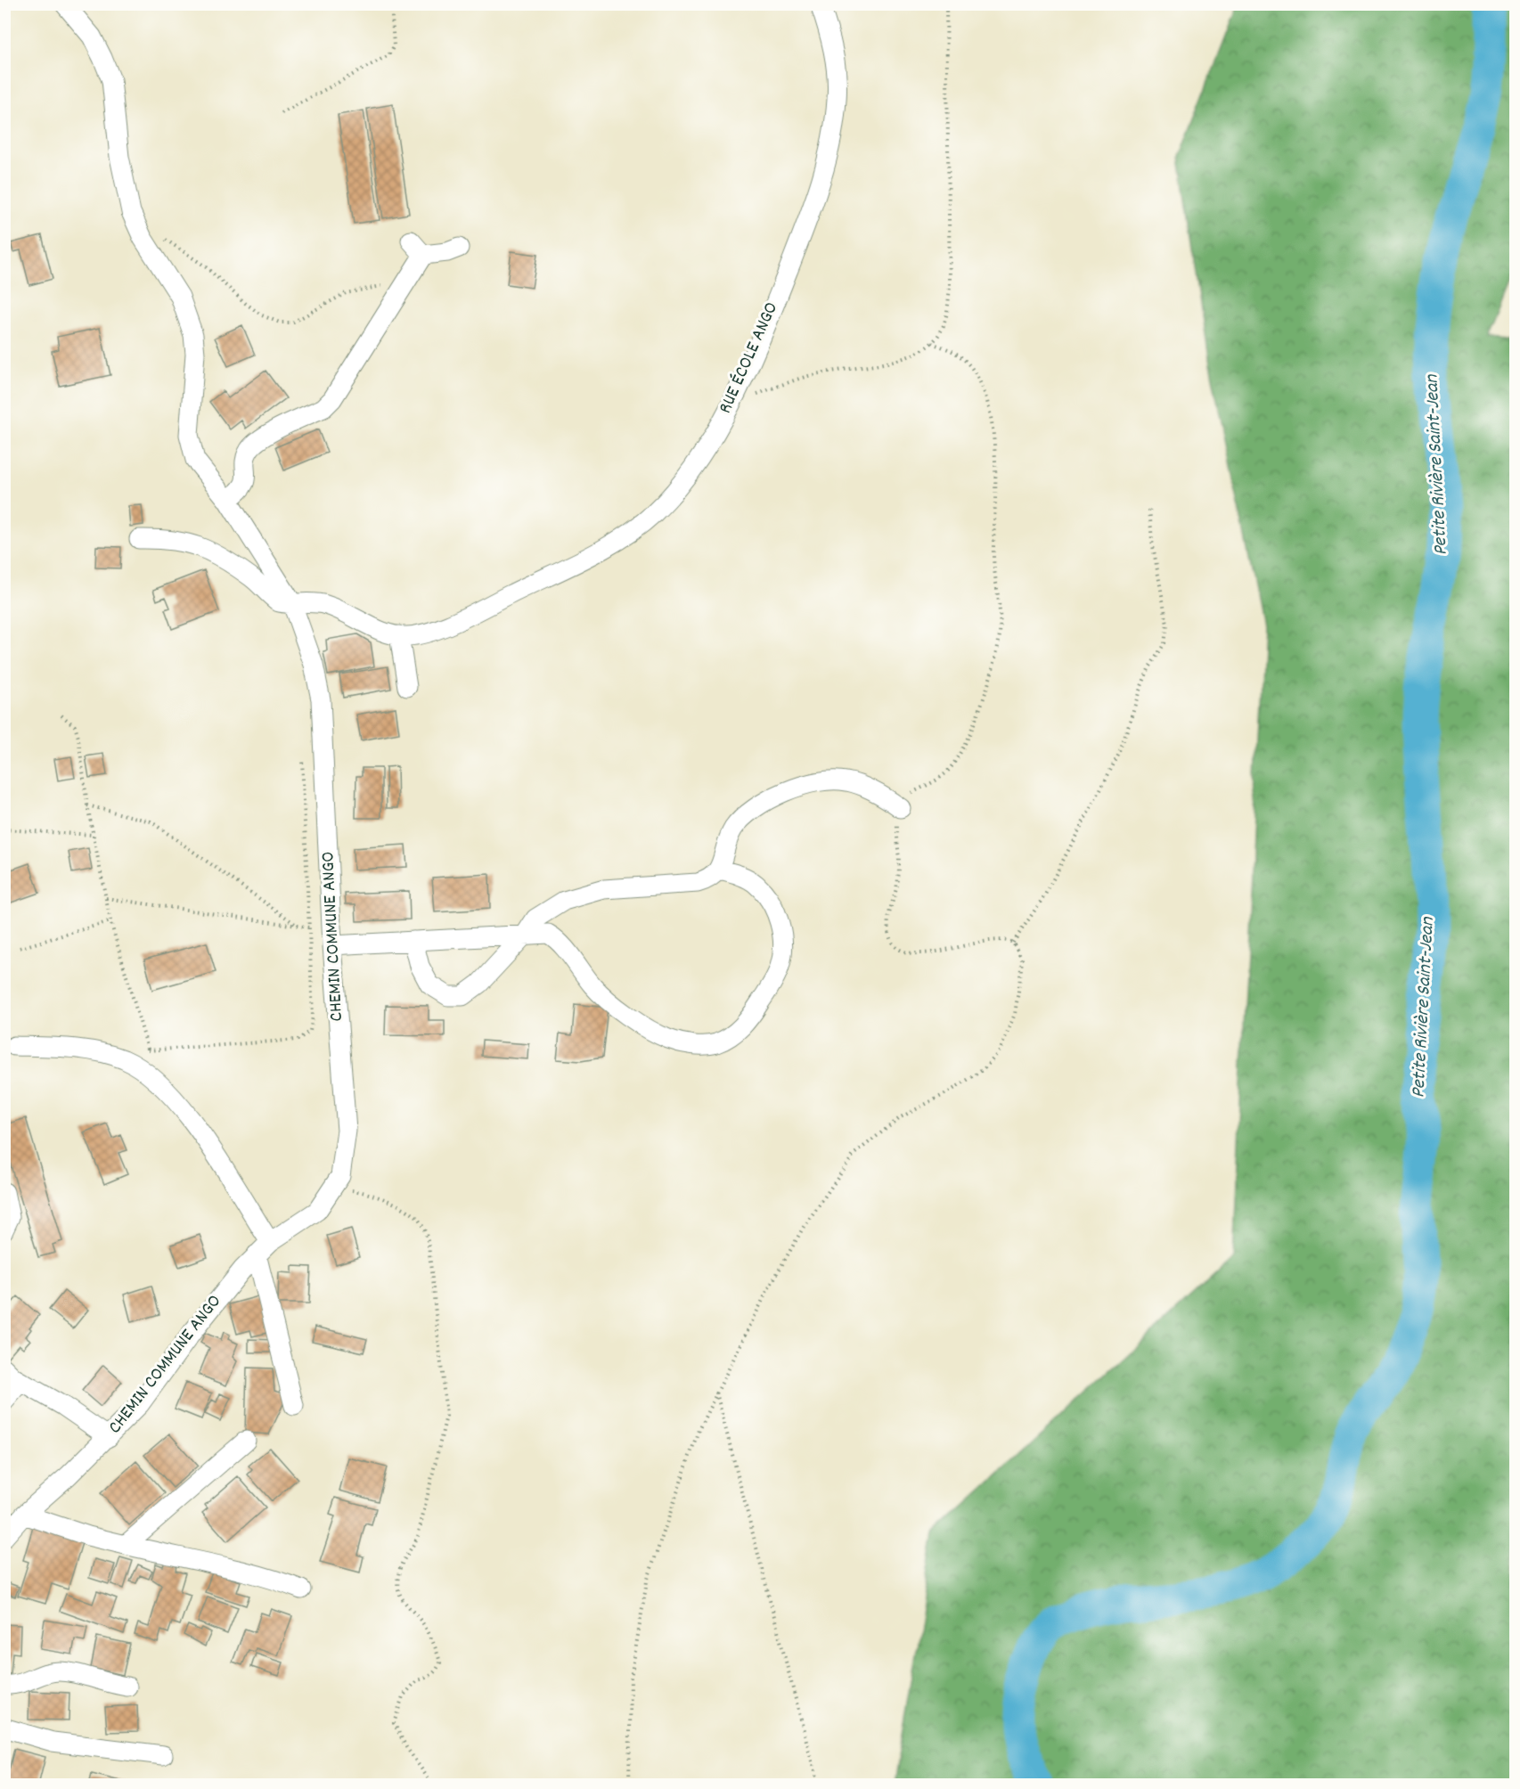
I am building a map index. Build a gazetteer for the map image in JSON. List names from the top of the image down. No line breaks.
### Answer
{"streets":{"street":["RUE ÉCOLE ANGO","CHEMIN COMMUNE ANGO"]},"crossings":[["RUE ÉCOLE ANGO","CHEMIN COMMUNE ANGO"]],"water":["Petite Rivière Saint-Jean"]}
